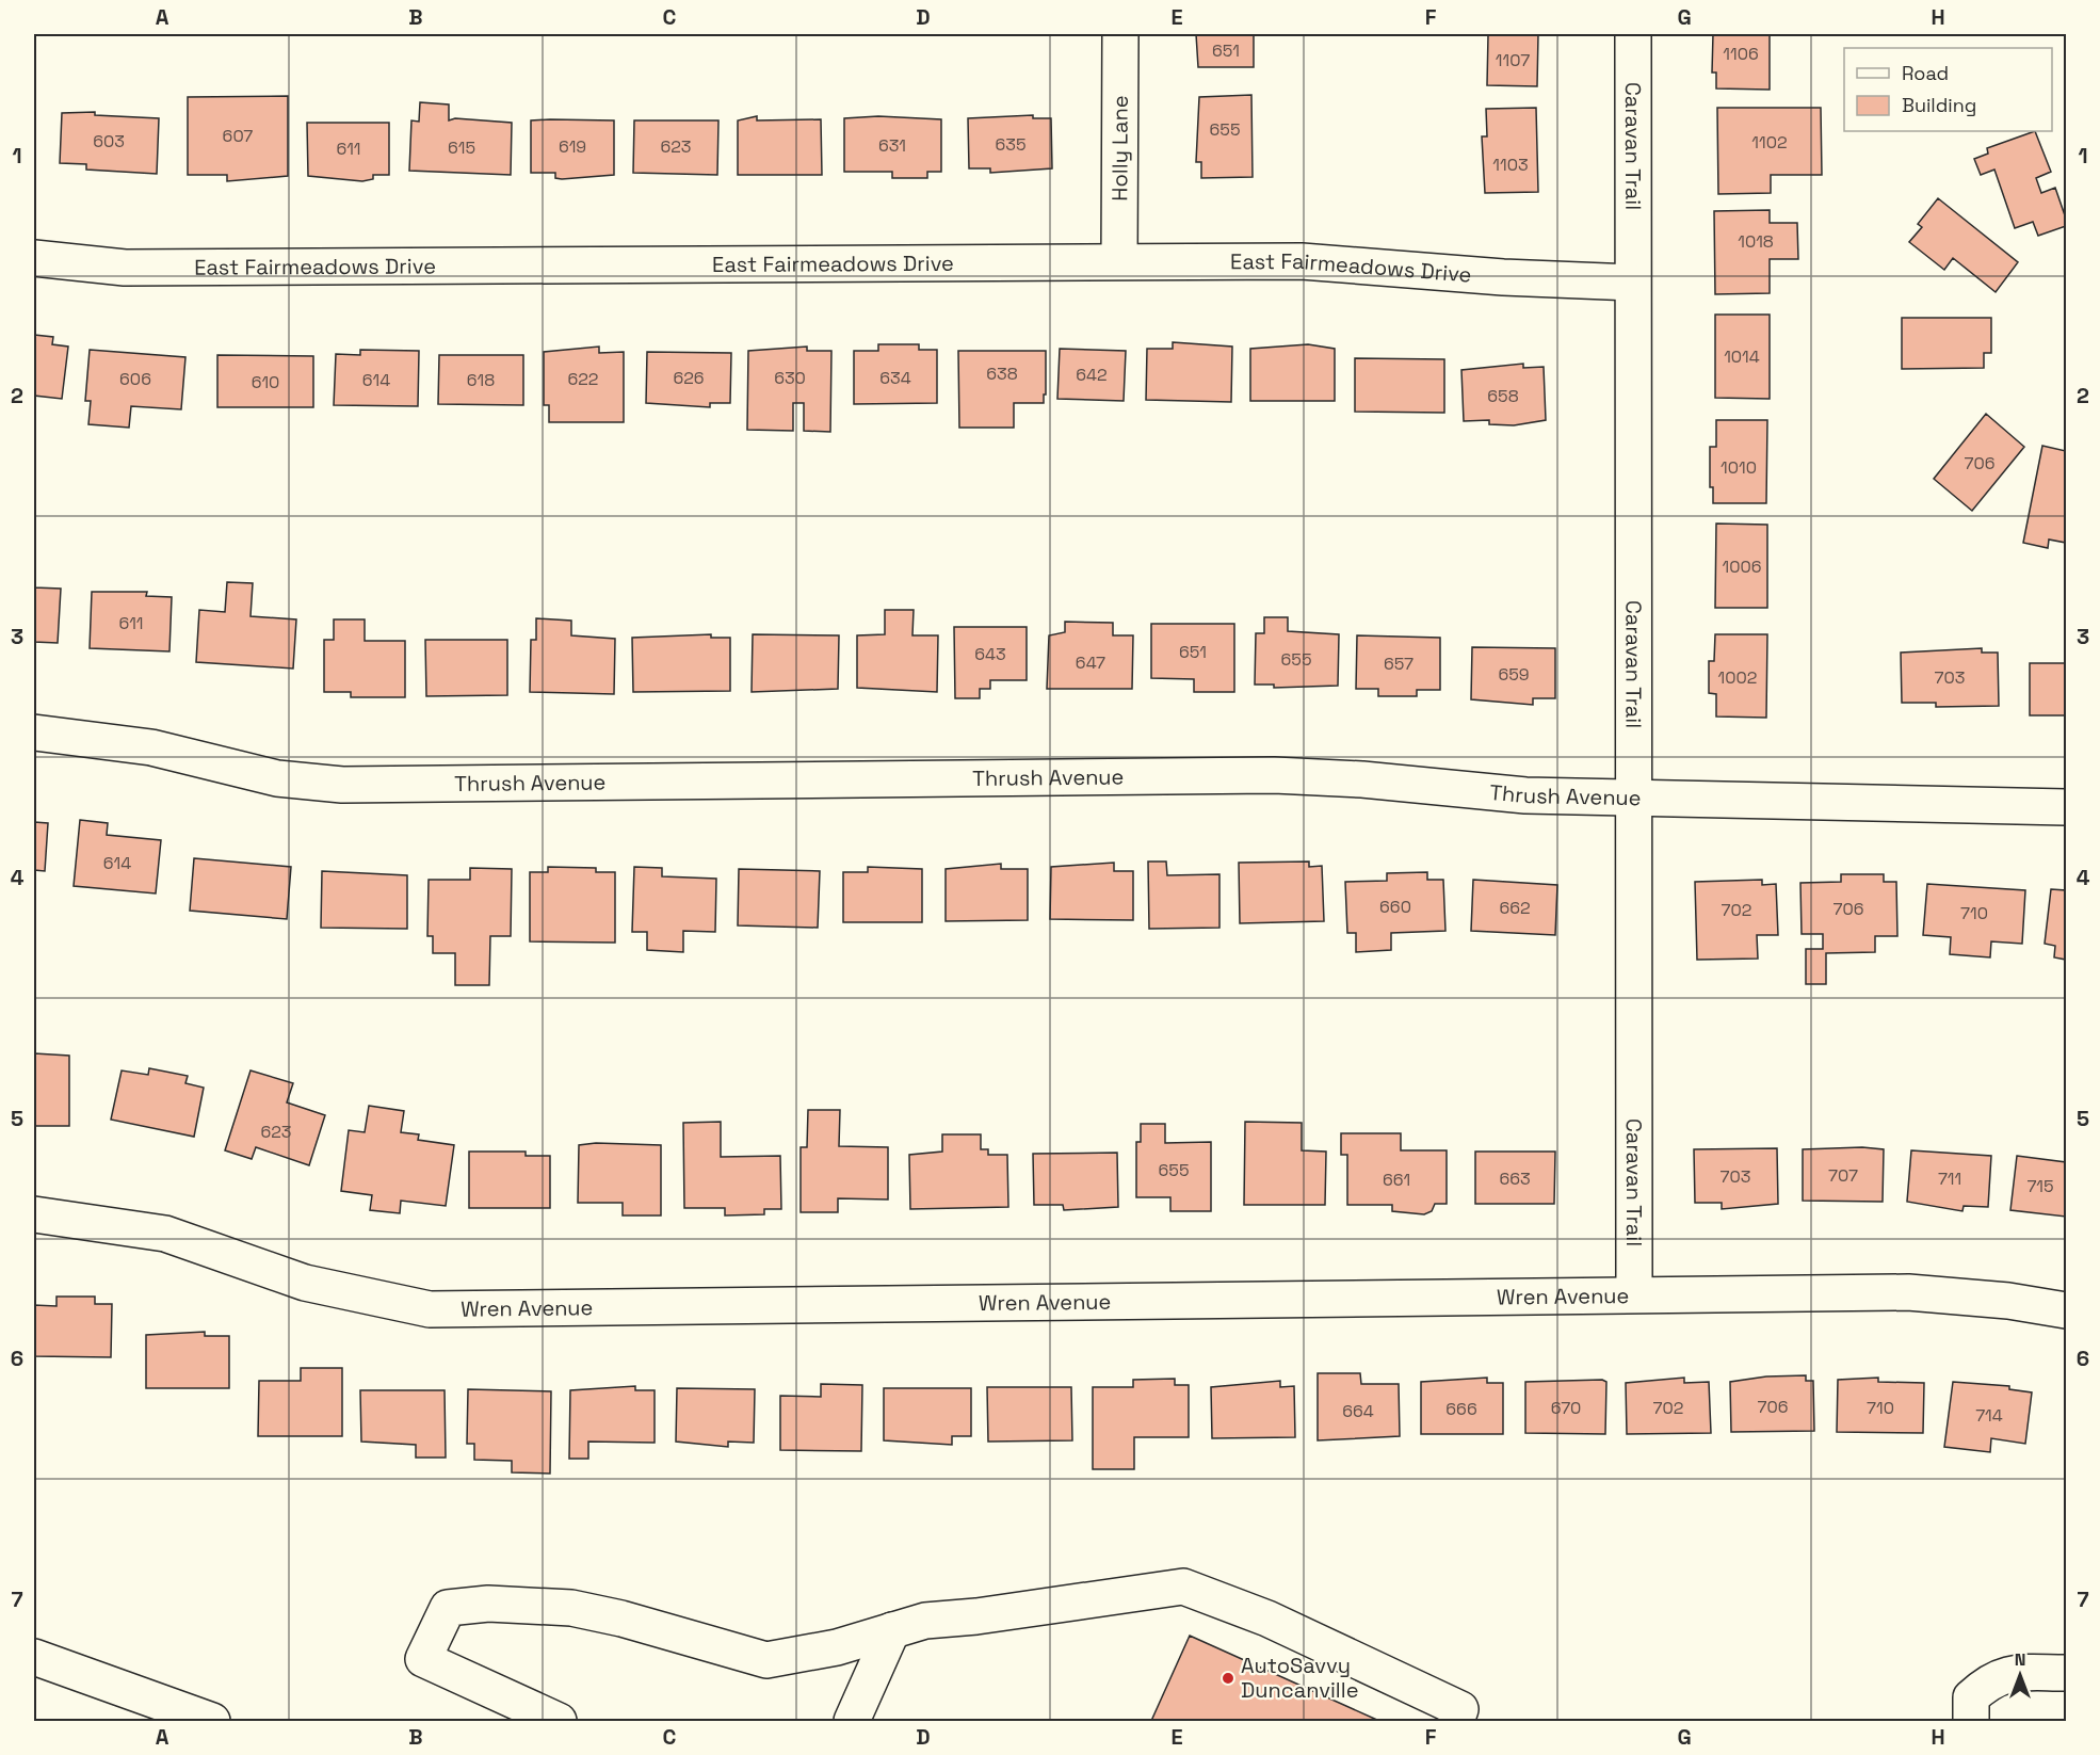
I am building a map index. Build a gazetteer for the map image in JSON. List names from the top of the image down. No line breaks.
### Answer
{"streets":{"street":["Caravan Trail","Holly Lane","East Fairmeadows Drive","Thrush Avenue","Wren Avenue"]},"crossings":[["Caravan Trail","East Fairmeadows Drive"],["Caravan Trail","Thrush Avenue"],["Caravan Trail","Wren Avenue"],["Holly Lane","East Fairmeadows Drive"]],"places":["AutoSavvy Duncanville"],"house_numbers":["651","1106","1107","655","607","603","1102","635","631","619","623","615","611","1103","1018","1014","638","642","626","630","634","606","622","614","618","610","658","706","1010","1006","611","651","643","655","647","657","659","1002","703","614","660","662","706","702","710","623","655","707","703","663","711","661","715","706","670","702","710","666","664","714"],"legend":["Road","Building"],"north":"top","grid":{"columns":["A","B","C","D","E","F","G","H"],"rows":["1","2","3","4","5","6","7"]}}
